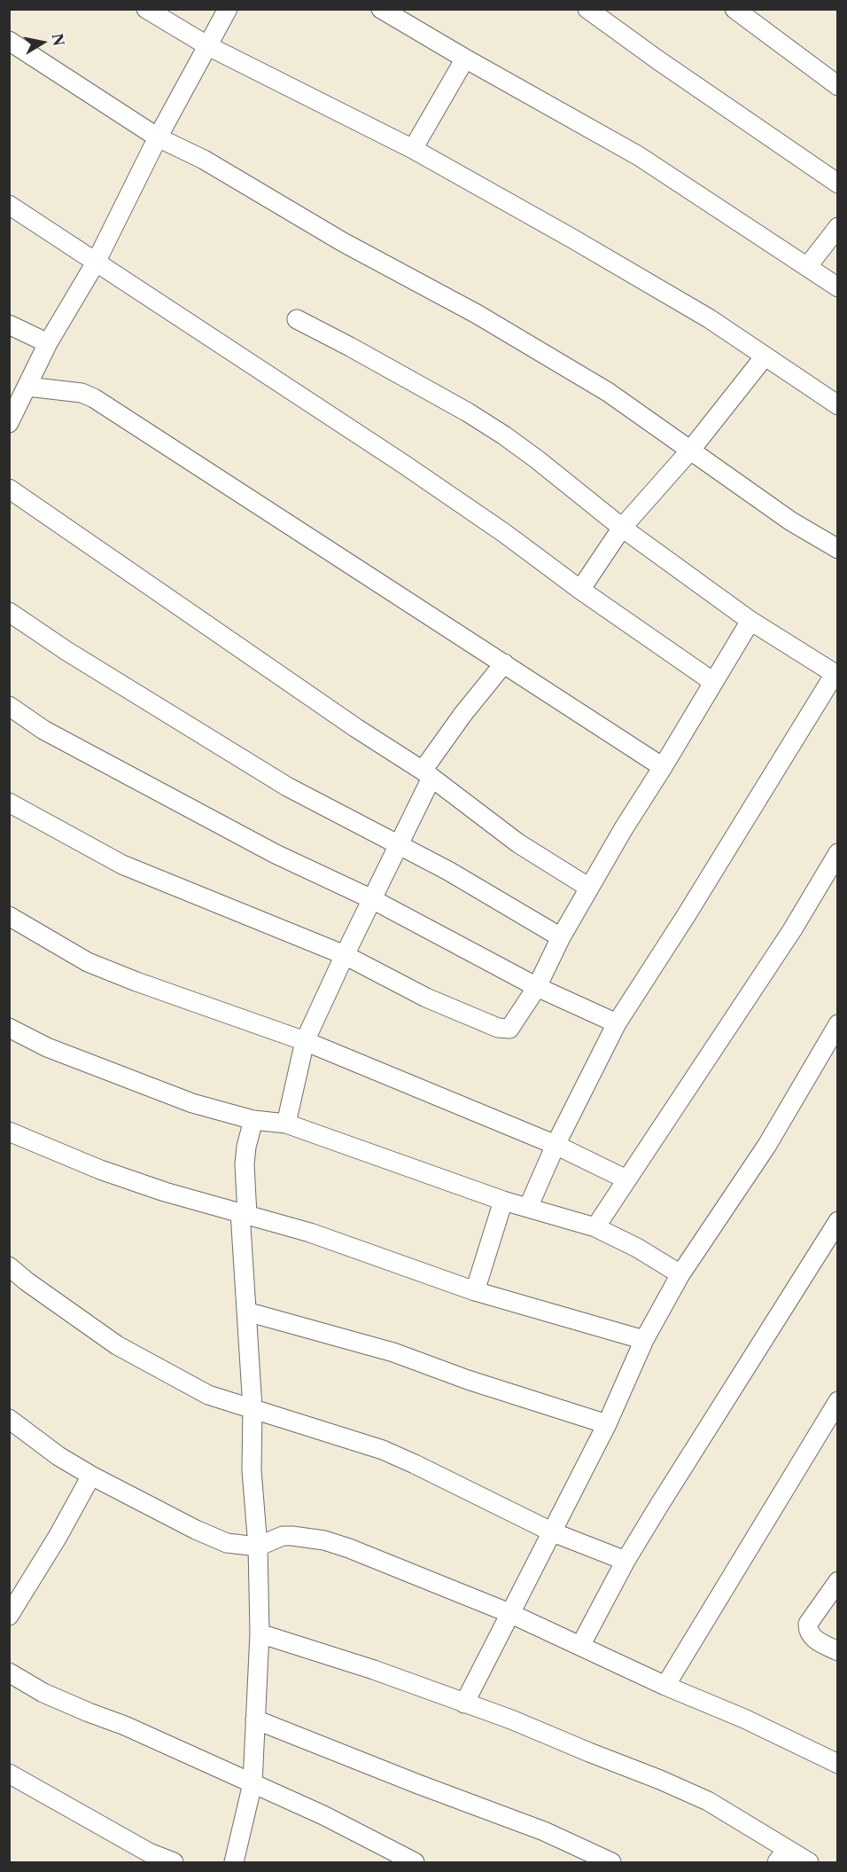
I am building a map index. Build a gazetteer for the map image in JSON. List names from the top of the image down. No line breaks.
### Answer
{"north":"right"}
